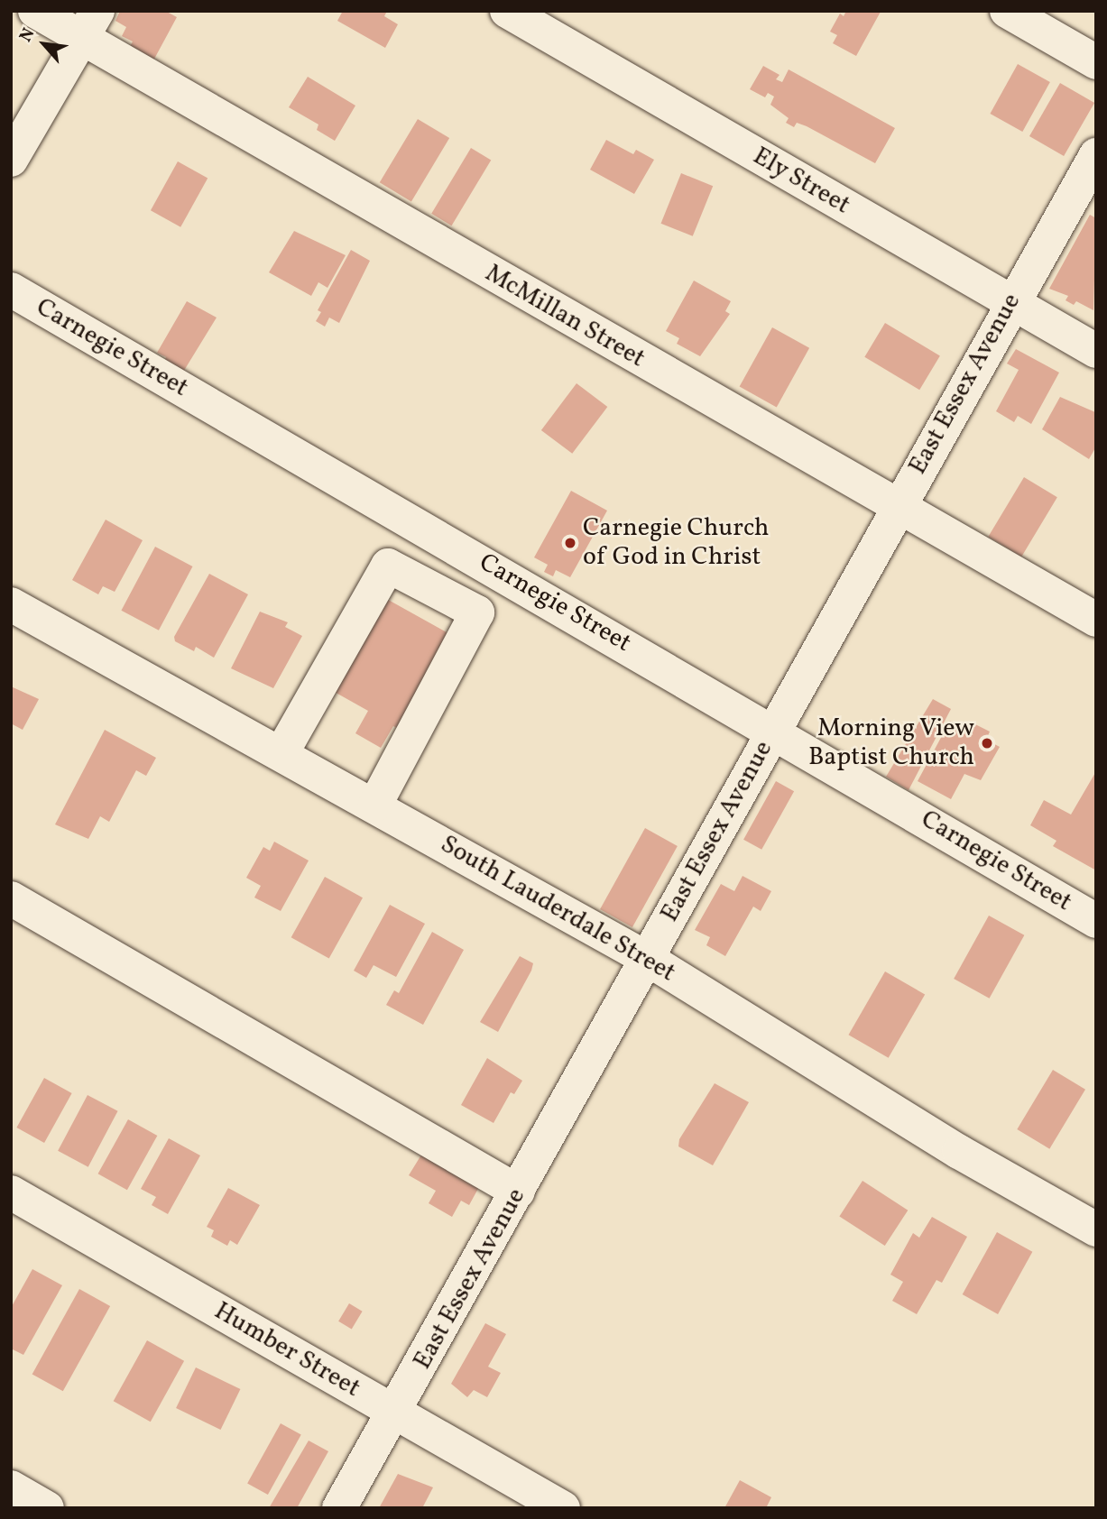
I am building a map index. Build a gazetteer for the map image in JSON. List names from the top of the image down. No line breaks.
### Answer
{"streets":{"street":["Ely Street","McMillan Street","Carnegie Street","East Essex Avenue","South Lauderdale Street","Humber Street"]},"crossings":[["Ely Street","East Essex Avenue"],["McMillan Street","East Essex Avenue"],["Carnegie Street","East Essex Avenue"],["East Essex Avenue","South Lauderdale Street"],["East Essex Avenue","Humber Street"]],"places":["Carnegie Church of God in Christ","Morning View Baptist Church"],"north":"top left"}
